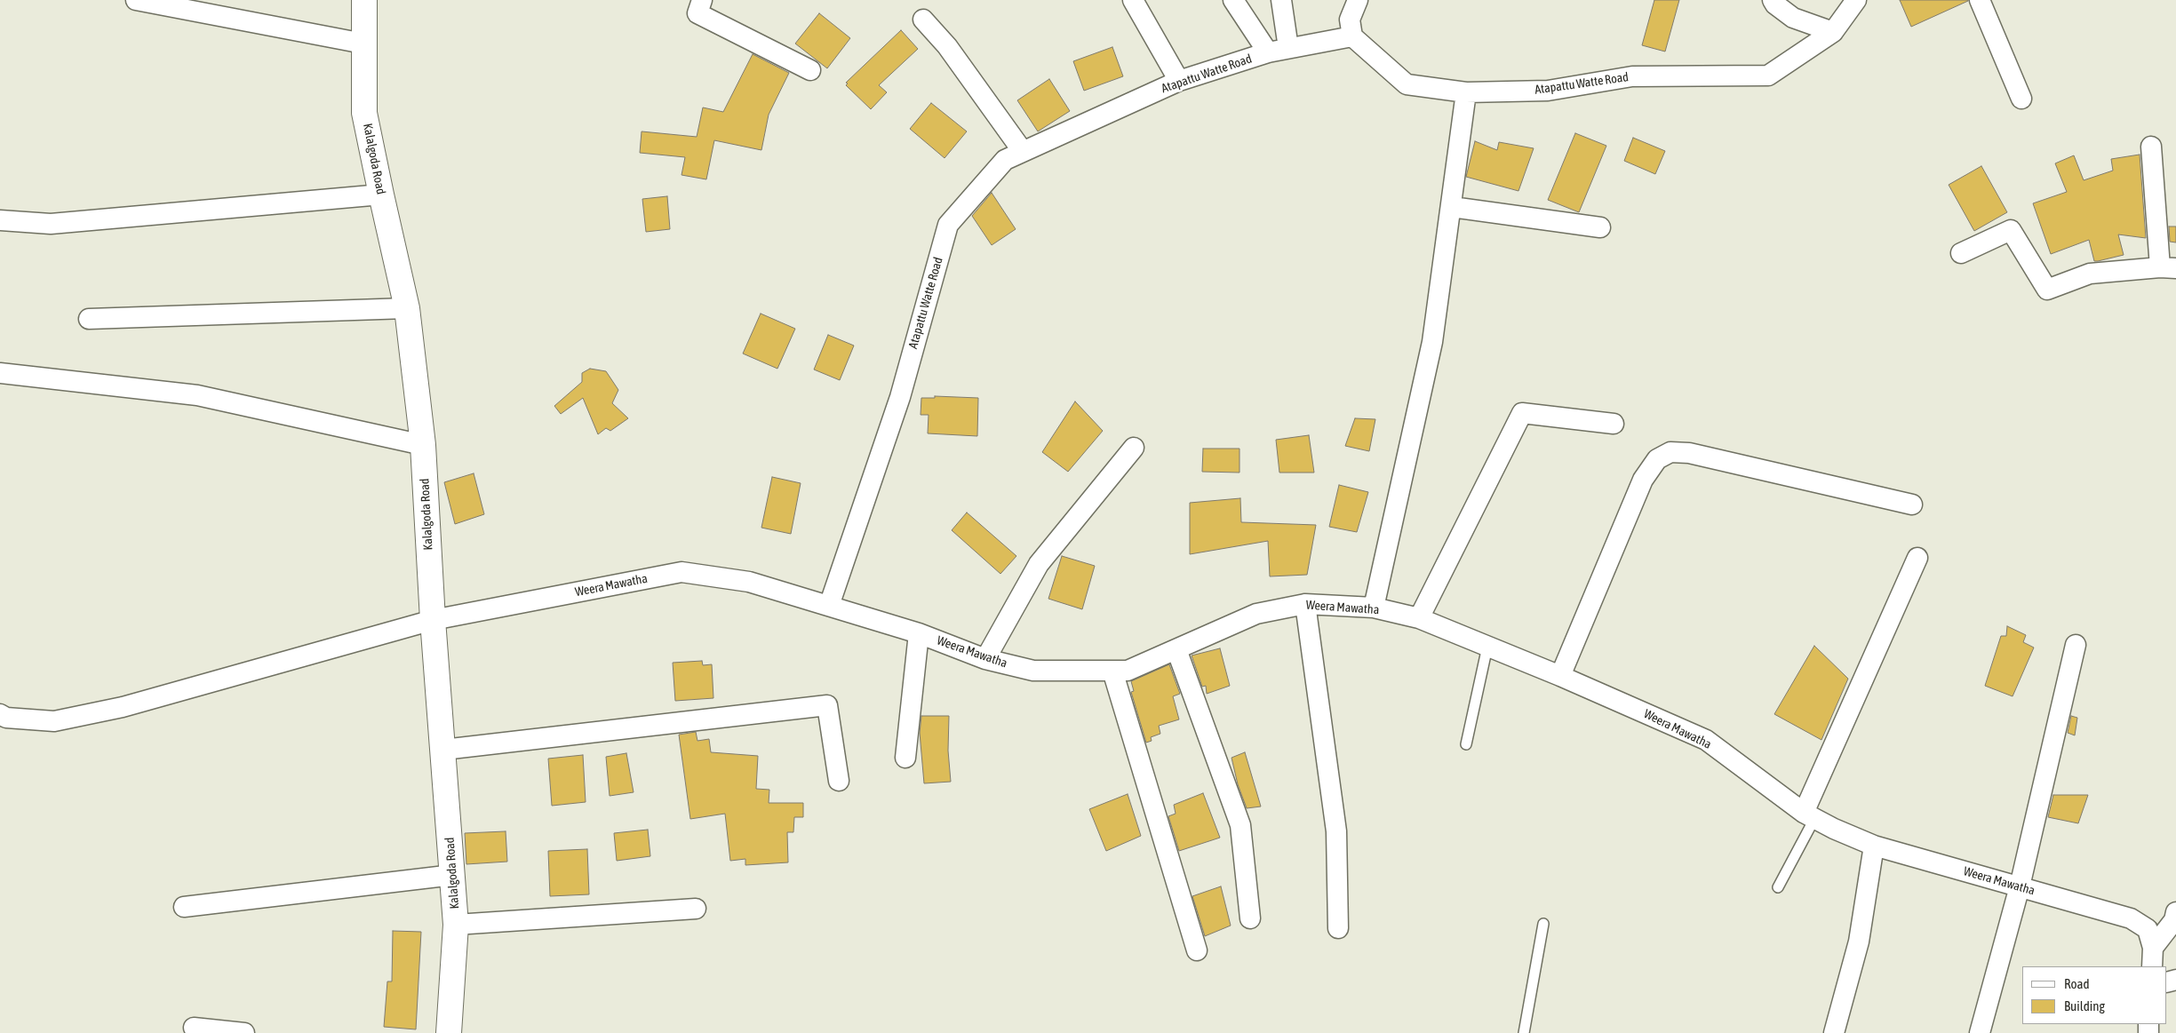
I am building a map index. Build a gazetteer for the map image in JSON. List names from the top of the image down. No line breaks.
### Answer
{"streets":{"street":["Atapattu Watte Road","Kalalgoda Road","Weera Mawatha"]},"crossings":[["Atapattu Watte Road","Weera Mawatha"],["Kalalgoda Road","Weera Mawatha"]],"legend":["Road","Building"]}
